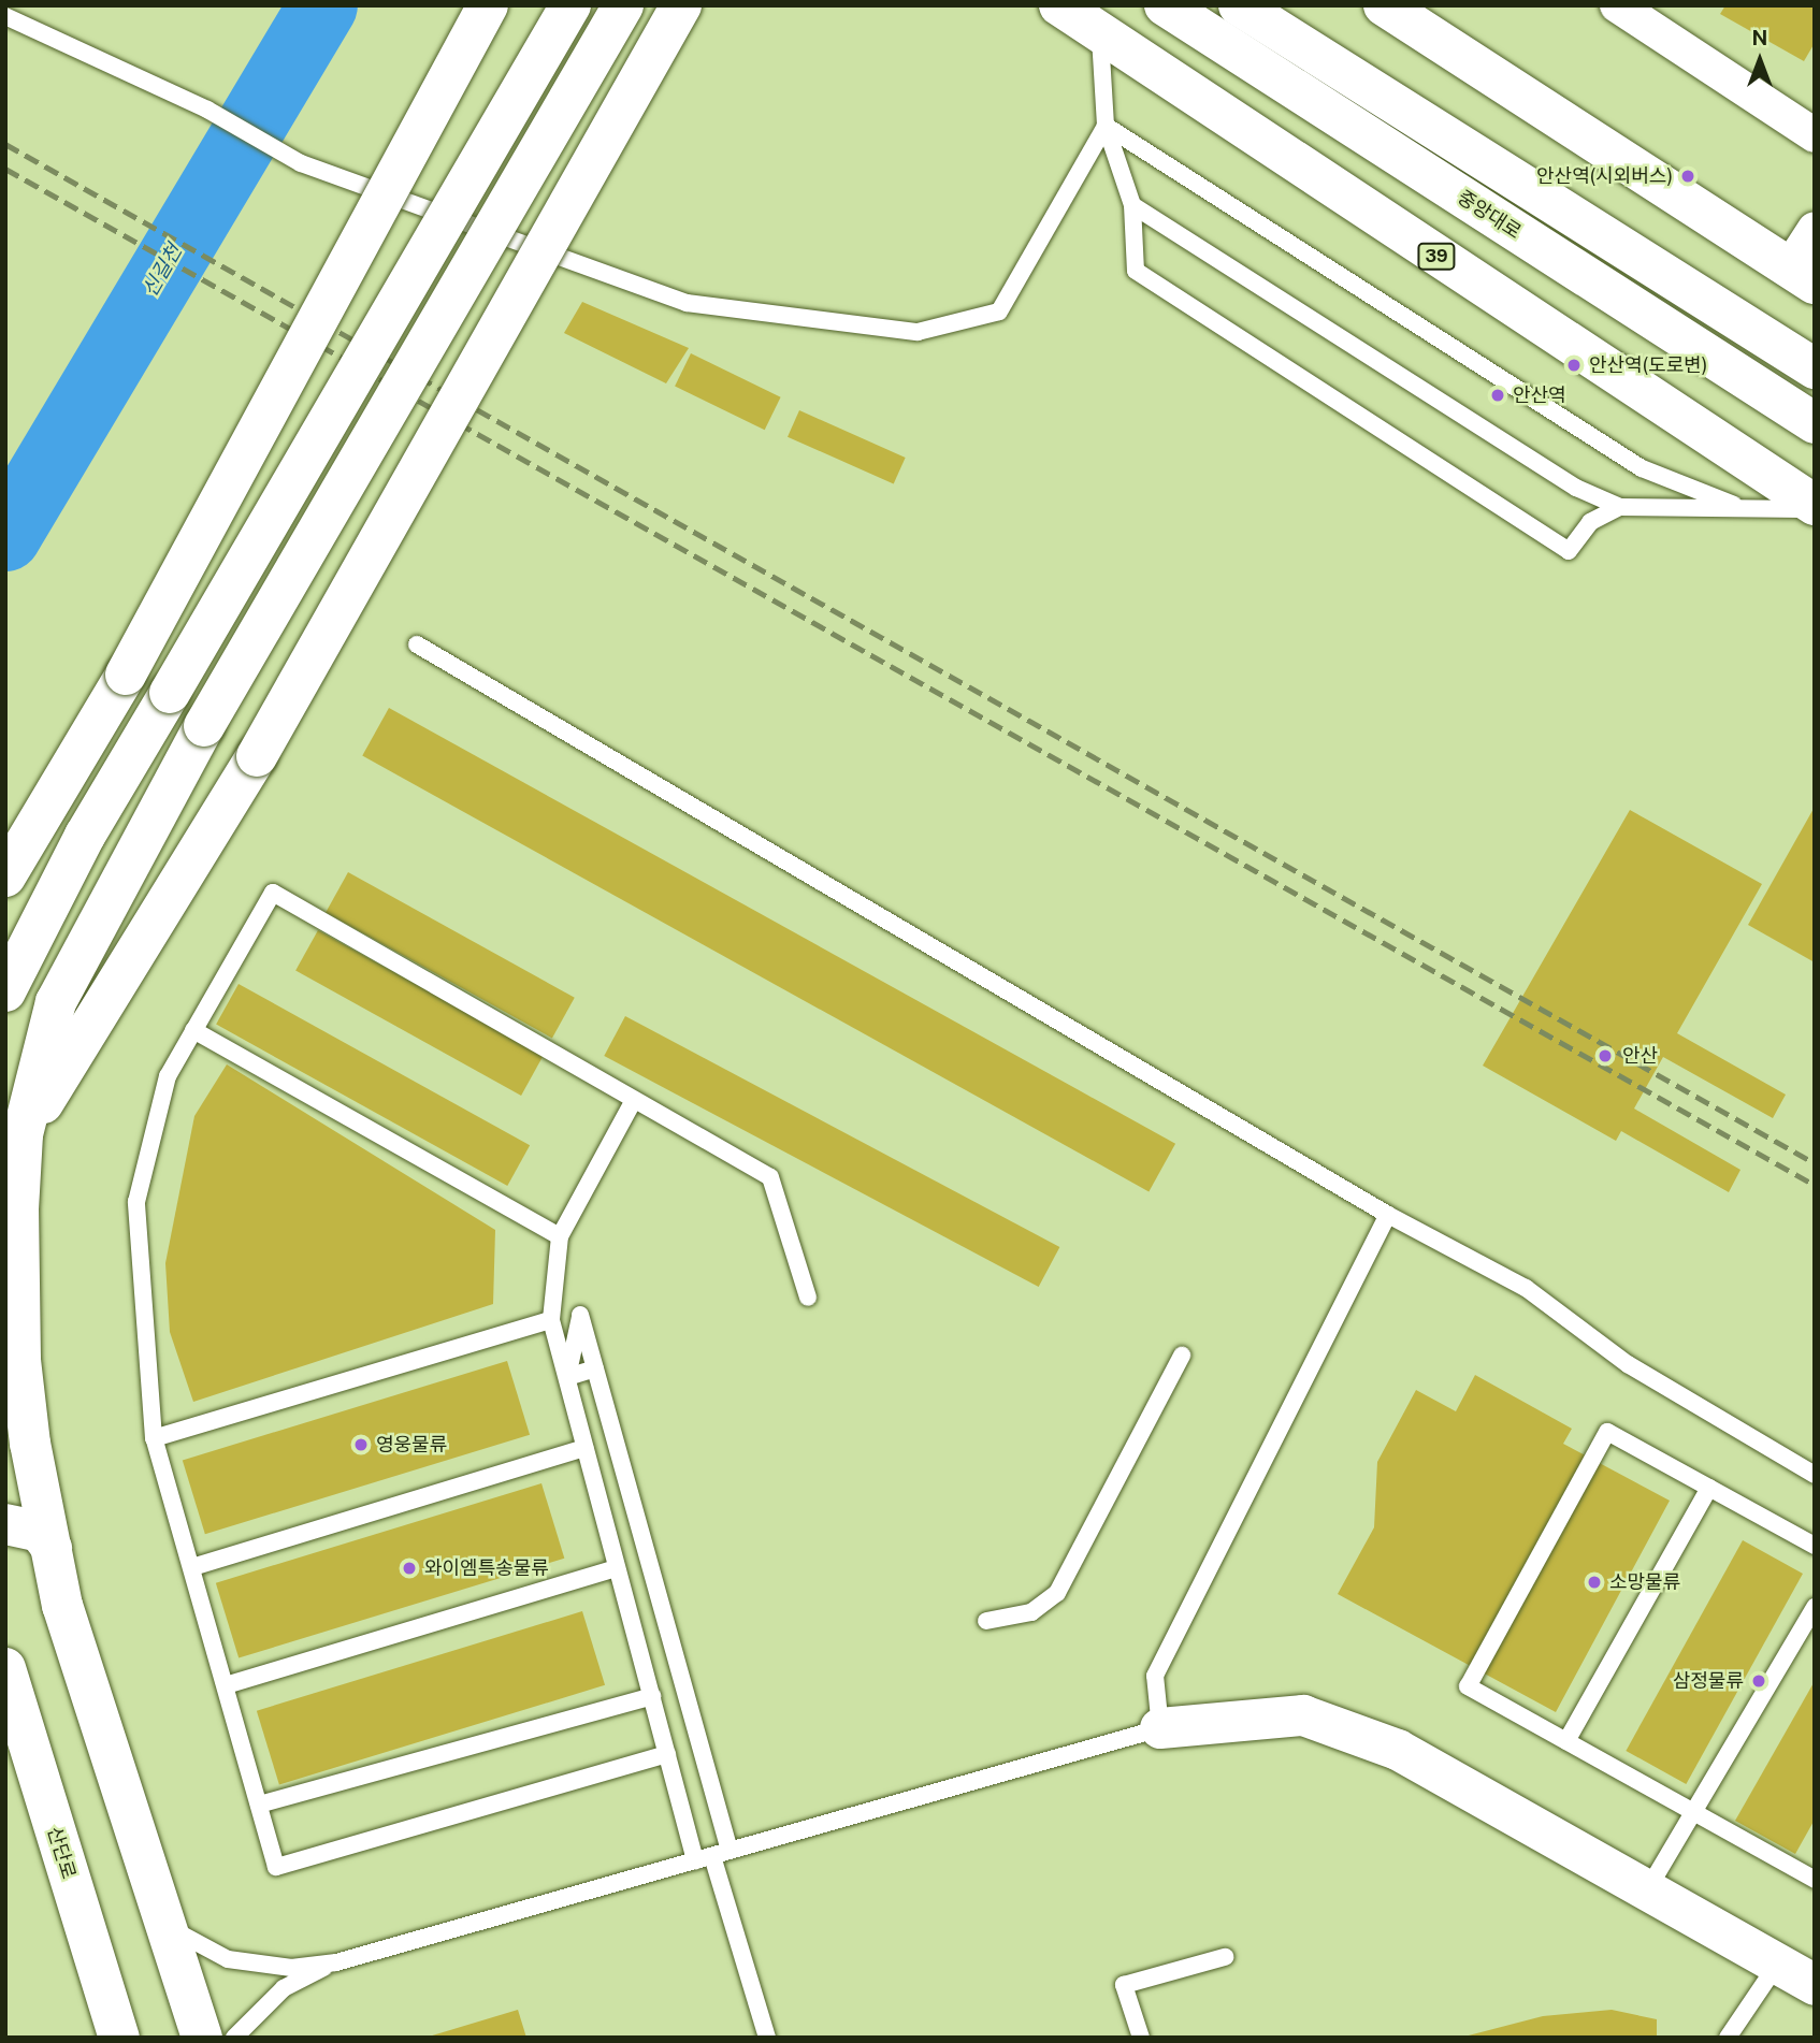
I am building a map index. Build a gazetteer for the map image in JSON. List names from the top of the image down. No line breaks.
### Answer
{"streets":{"main road":["중앙대로","39","산단로"]},"water":["신길천"],"places":["안산역(시외버스)","안산역(도로변)","안산역","안산","영웅물류","와이엠특송물류","소망물류","삼정물류"],"north":"top"}
